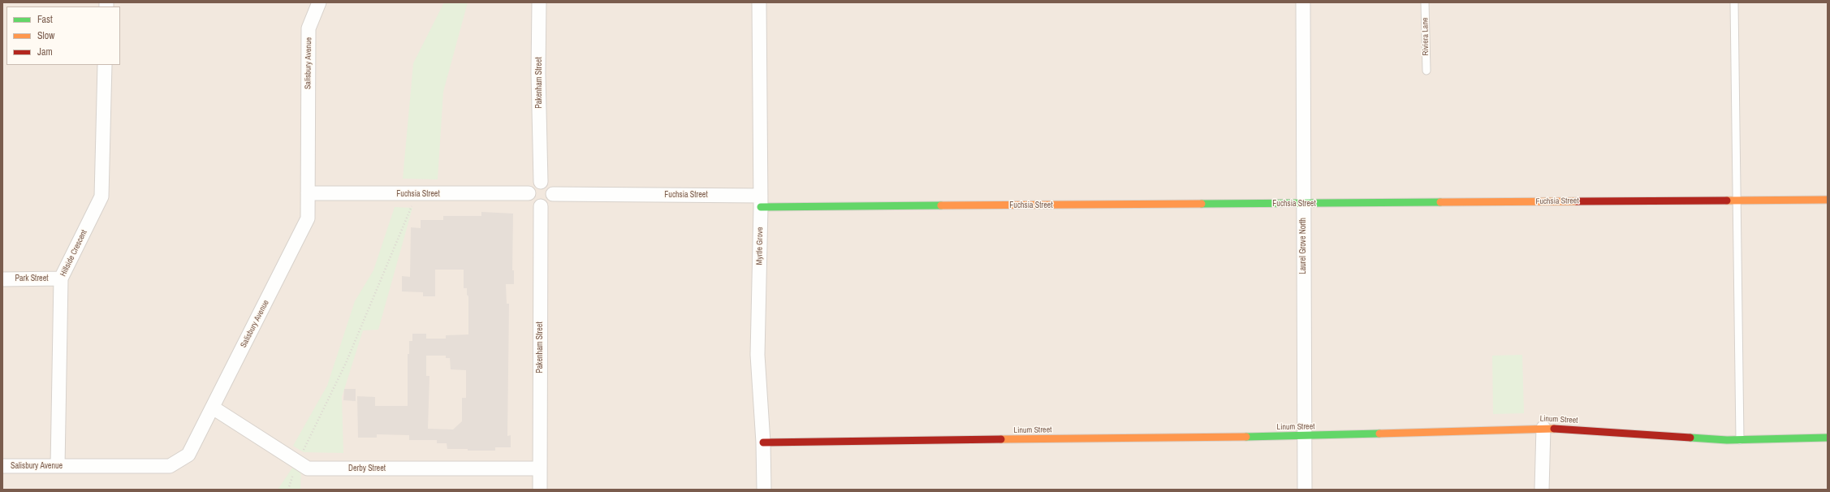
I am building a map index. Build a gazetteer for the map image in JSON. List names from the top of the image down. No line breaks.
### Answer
{"streets":{"street":["Salisbury Avenue","Pakenham Street","Fuchsia Street","Myrtle Grove","Laurel Grove North","Hillside Crescent","Park Street","Linum Street","Derby Street"],"lane":["Riviera Lane"]},"crossings":[["Salisbury Avenue","Fuchsia Street"],["Salisbury Avenue","Hillside Crescent"],["Salisbury Avenue","Derby Street"],["Pakenham Street","Fuchsia Street"],["Pakenham Street","Derby Street"],["Fuchsia Street","Myrtle Grove"],["Fuchsia Street","Laurel Grove North"],["Myrtle Grove","Linum Street"],["Laurel Grove North","Linum Street"],["Hillside Crescent","Park Street"]],"legend":["Fast","Slow","Jam"]}
